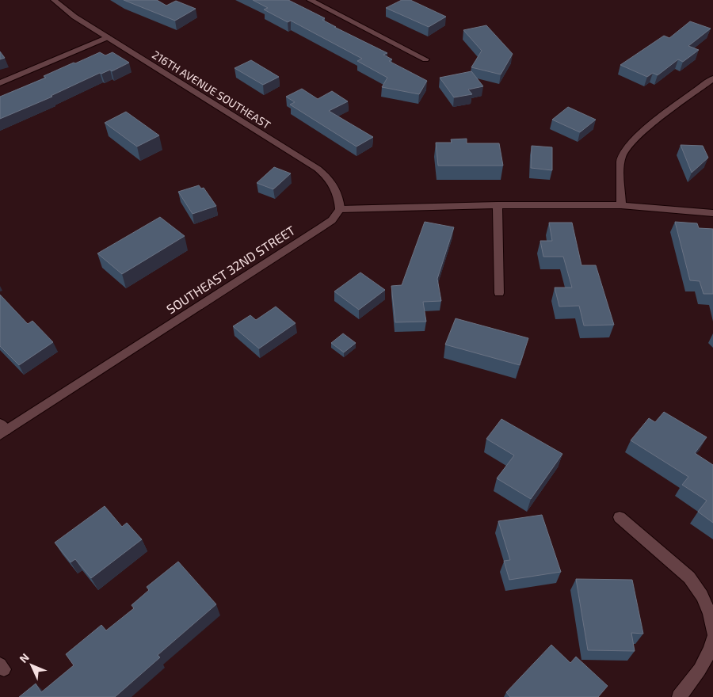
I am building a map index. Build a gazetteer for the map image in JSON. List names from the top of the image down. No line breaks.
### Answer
{"streets":{"street":["216TH AVENUE SOUTHEAST","SOUTHEAST 32ND STREET"]},"crossings":[["216TH AVENUE SOUTHEAST","SOUTHEAST 32ND STREET"]],"north":"top left"}
